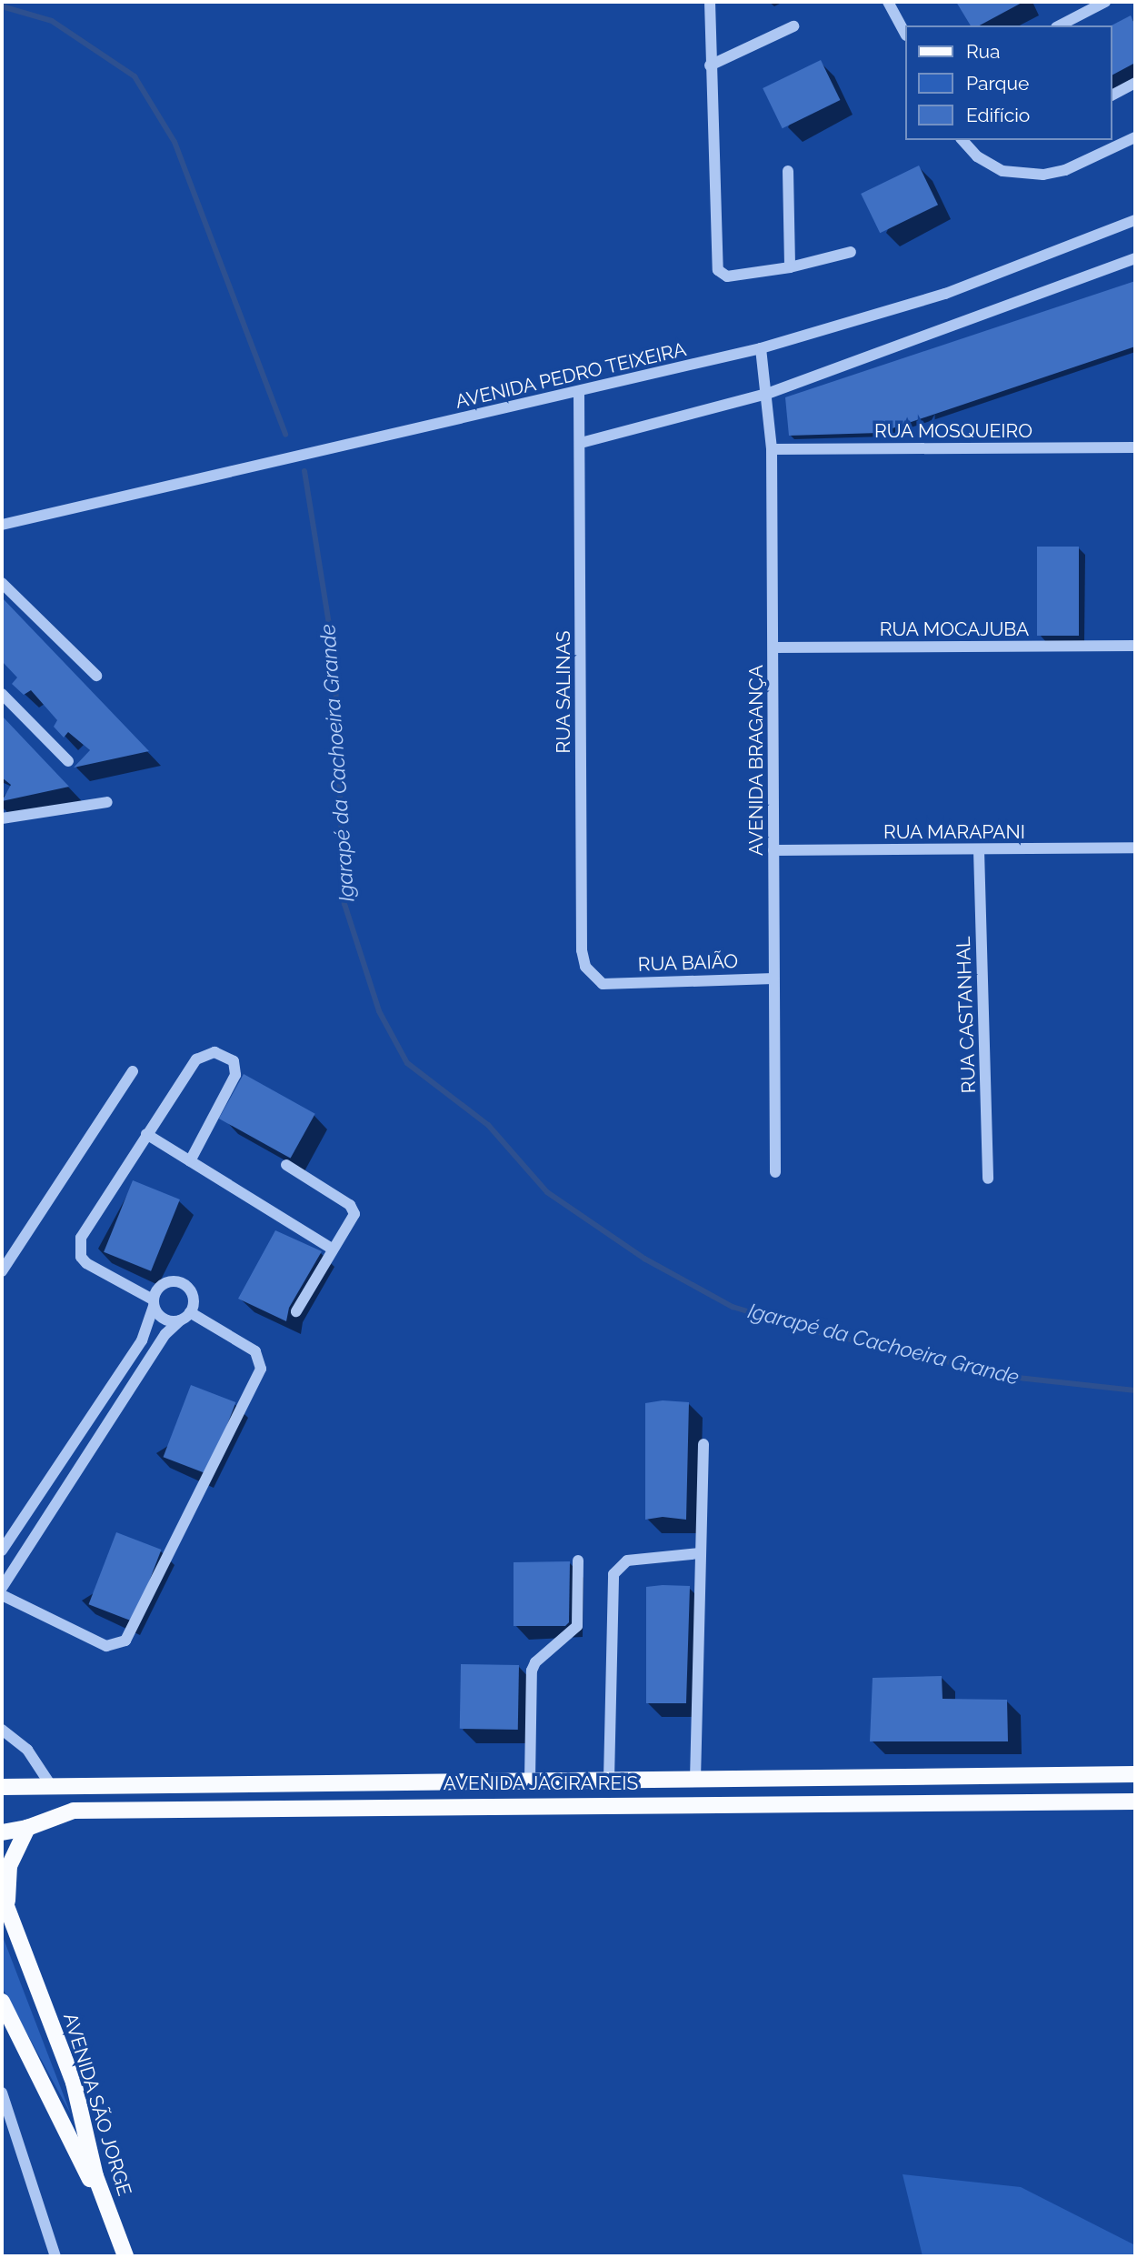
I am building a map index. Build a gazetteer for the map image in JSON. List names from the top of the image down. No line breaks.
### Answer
{"streets":{"main road":["AVENIDA JACIRA REIS","AVENIDA SÃO JORGE"],"street":["AVENIDA PEDRO TEIXEIRA","RUA MOSQUEIRO","RUA MOCAJUBA","RUA SALINAS","AVENIDA BRAGANÇA","RUA MARAPANI","RUA BAIÃO","RUA CASTANHAL"]},"crossings":[["AVENIDA PEDRO TEIXEIRA","RUA SALINAS"],["AVENIDA PEDRO TEIXEIRA","AVENIDA BRAGANÇA"],["RUA MOSQUEIRO","AVENIDA BRAGANÇA"],["RUA MOCAJUBA","AVENIDA BRAGANÇA"],["RUA SALINAS","RUA BAIÃO"],["AVENIDA BRAGANÇA","RUA MARAPANI"],["AVENIDA BRAGANÇA","RUA BAIÃO"],["RUA MARAPANI","RUA CASTANHAL"]],"water":["Igarapé da Cachoeira Grande"],"legend":["Rua","Parque","Edifício"]}
